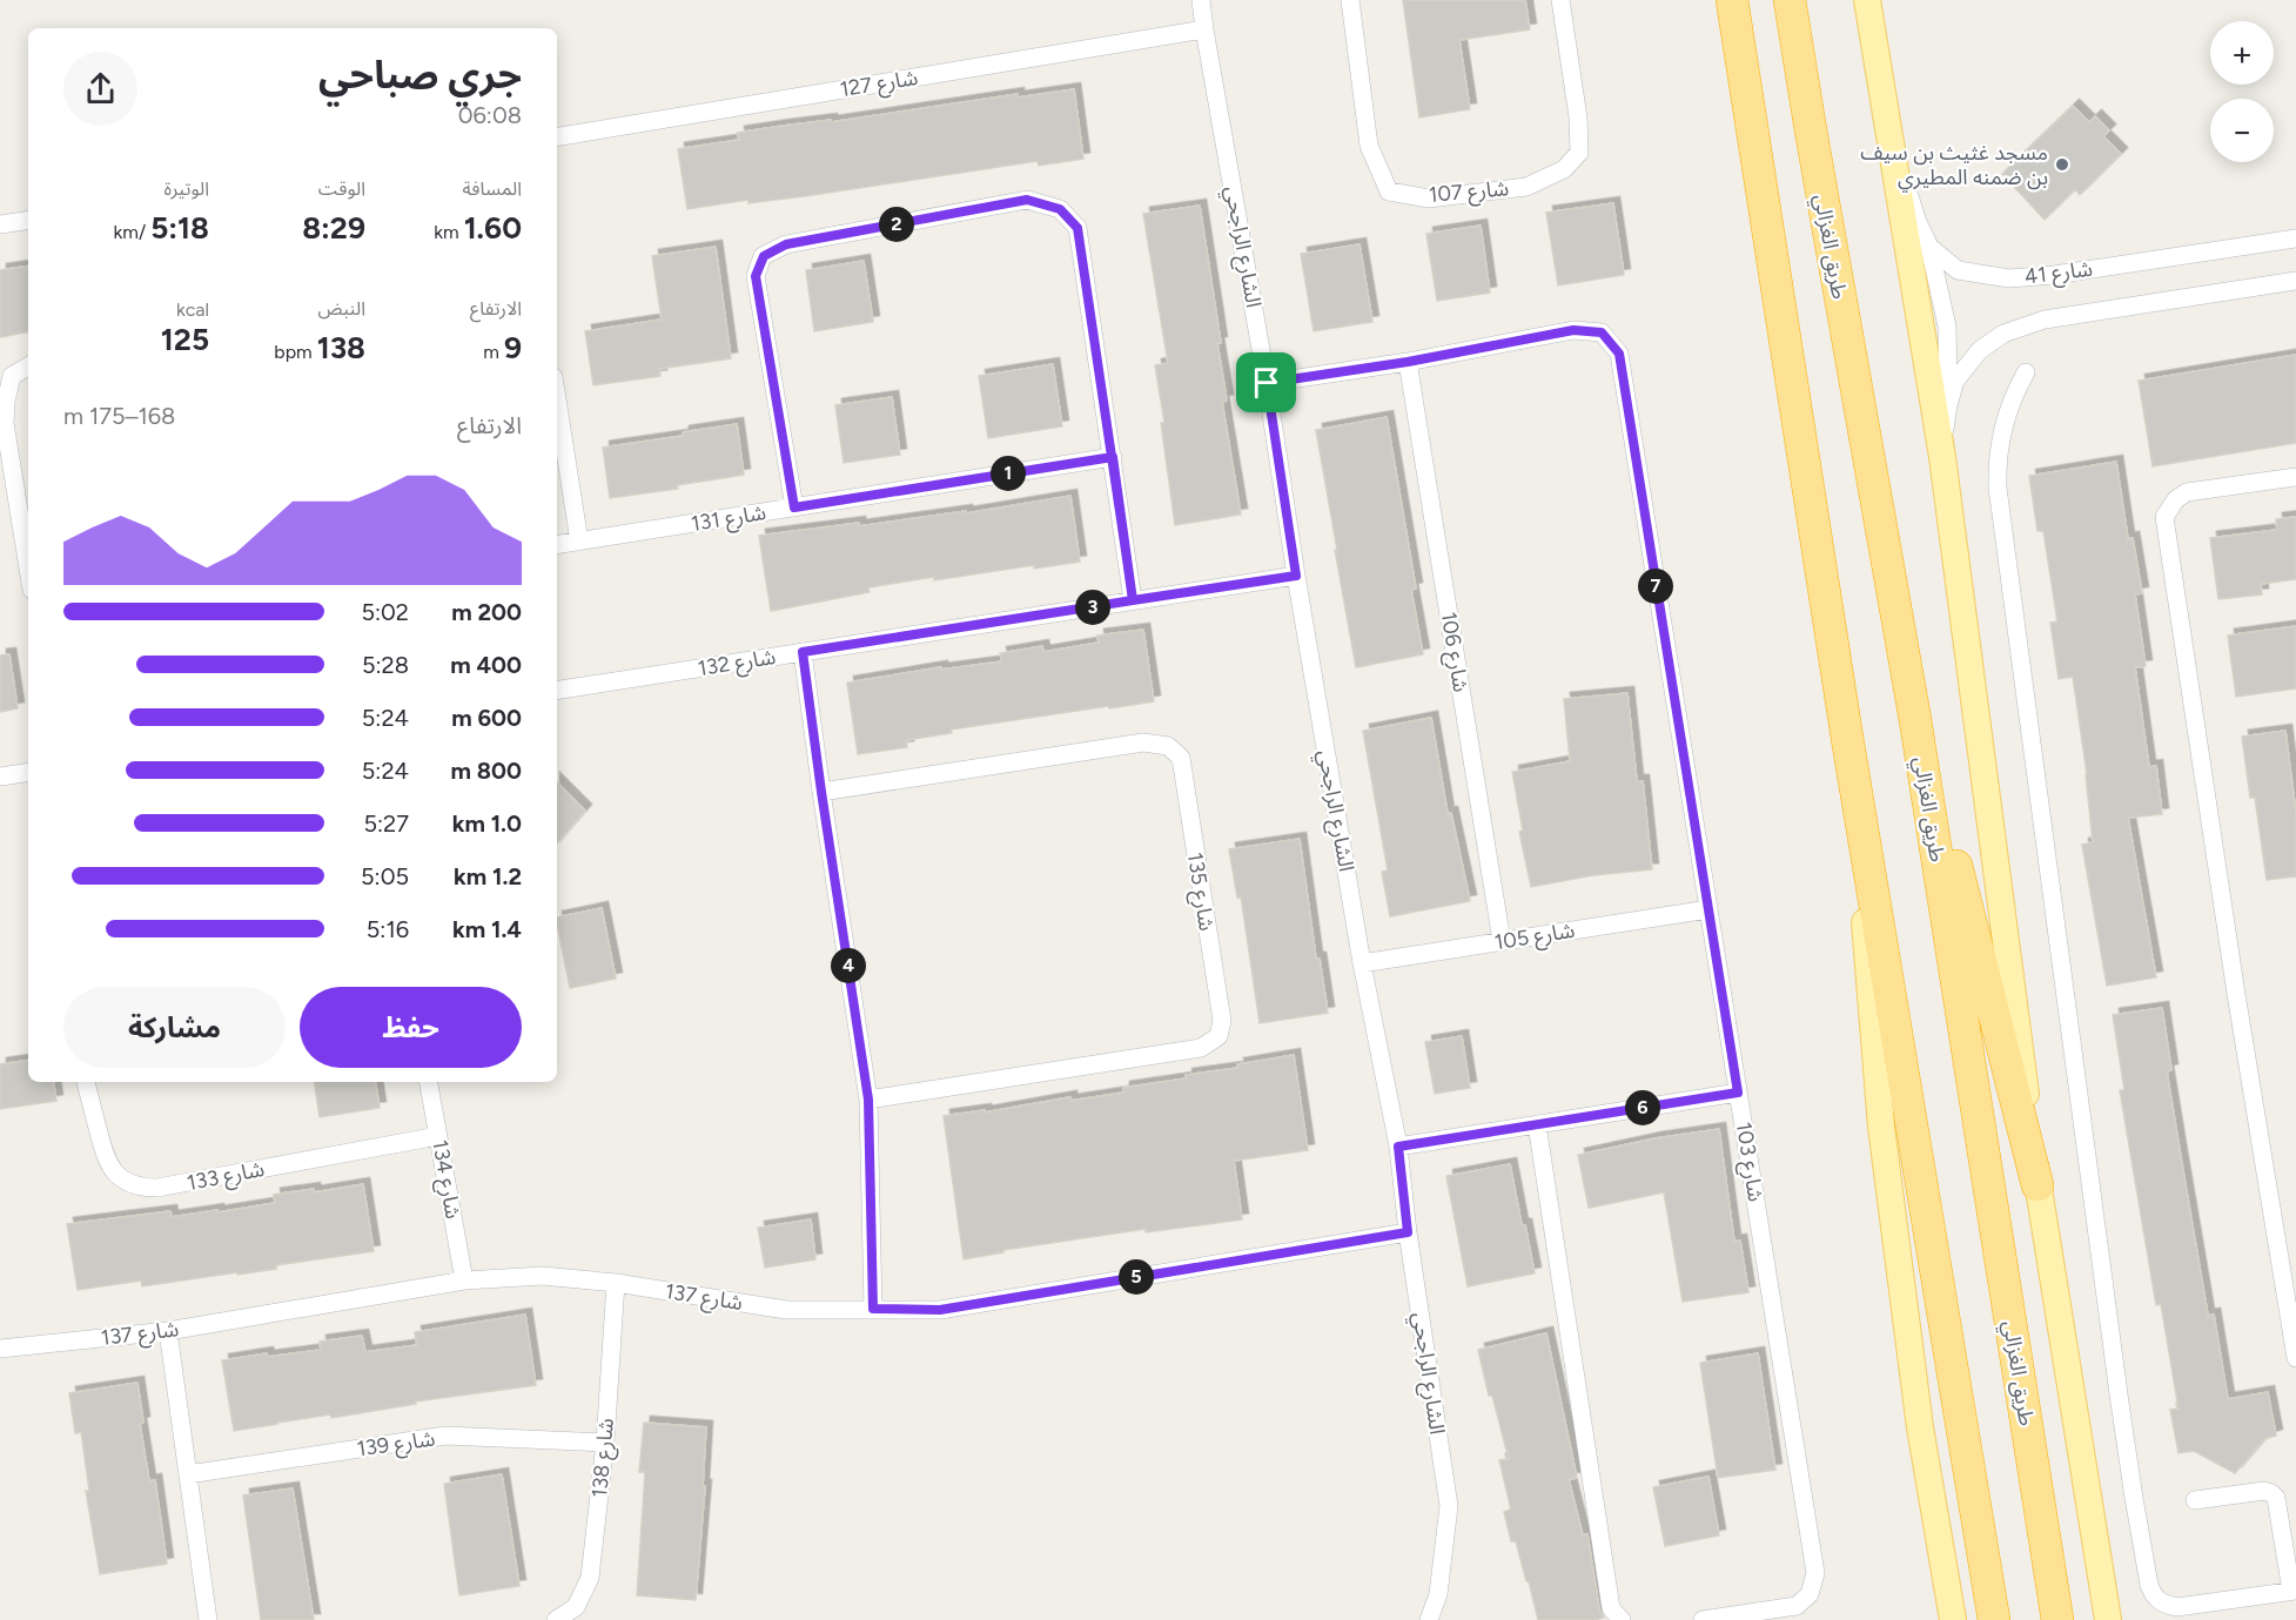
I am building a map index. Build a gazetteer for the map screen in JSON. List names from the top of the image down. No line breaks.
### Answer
{"streets":{"highway":["طريق الغزالي"],"street":["شارع 127","شارع 107","الشارع الراجحي","شارع 41","شارع 131","شارع 106","شارع 132","شارع 135","شارع 105","شارع 103","شارع 133","شارع 134","شارع 137","شارع 139","شارع 138"]},"crossings":[["شارع 127","الشارع الراجحي"],["الشارع الراجحي","شارع 132"],["الشارع الراجحي","شارع 105"],["الشارع الراجحي","شارع 103"],["الشارع الراجحي","شارع 137"],["شارع 106","شارع 105"],["شارع 106","شارع 103"],["شارع 105","شارع 103"],["شارع 133","شارع 134"],["شارع 134","شارع 137"],["شارع 137","شارع 138"],["شارع 139","شارع 138"]],"places":["مسجد غثيث بن سيف بن ضمنه المطيري"],"page":{"map_buttons":["+","−"],"heading":["جري صباحي","06:08"],"stats":[["المسافة","1.60 km"],["الوقت","8:29"],["الوتيرة","5:18 /km"],["الارتفاع","9 m"],["النبض","138 bpm"],["kcal","125"]],"pins":["2","1","7","3","4","6","5"],"chart":["الارتفاع","168–175 m"],"list":[{"name":"200 m","note":"5:02"},{"name":"400 m","note":"5:28"},{"name":"600 m","note":"5:24"},{"name":"800 m","note":"5:24"},{"name":"1.0 km","note":"5:27"},{"name":"1.2 km","note":"5:05"},{"name":"1.4 km","note":"5:16"}],"buttons":["حفظ","مشاركة"]}}
